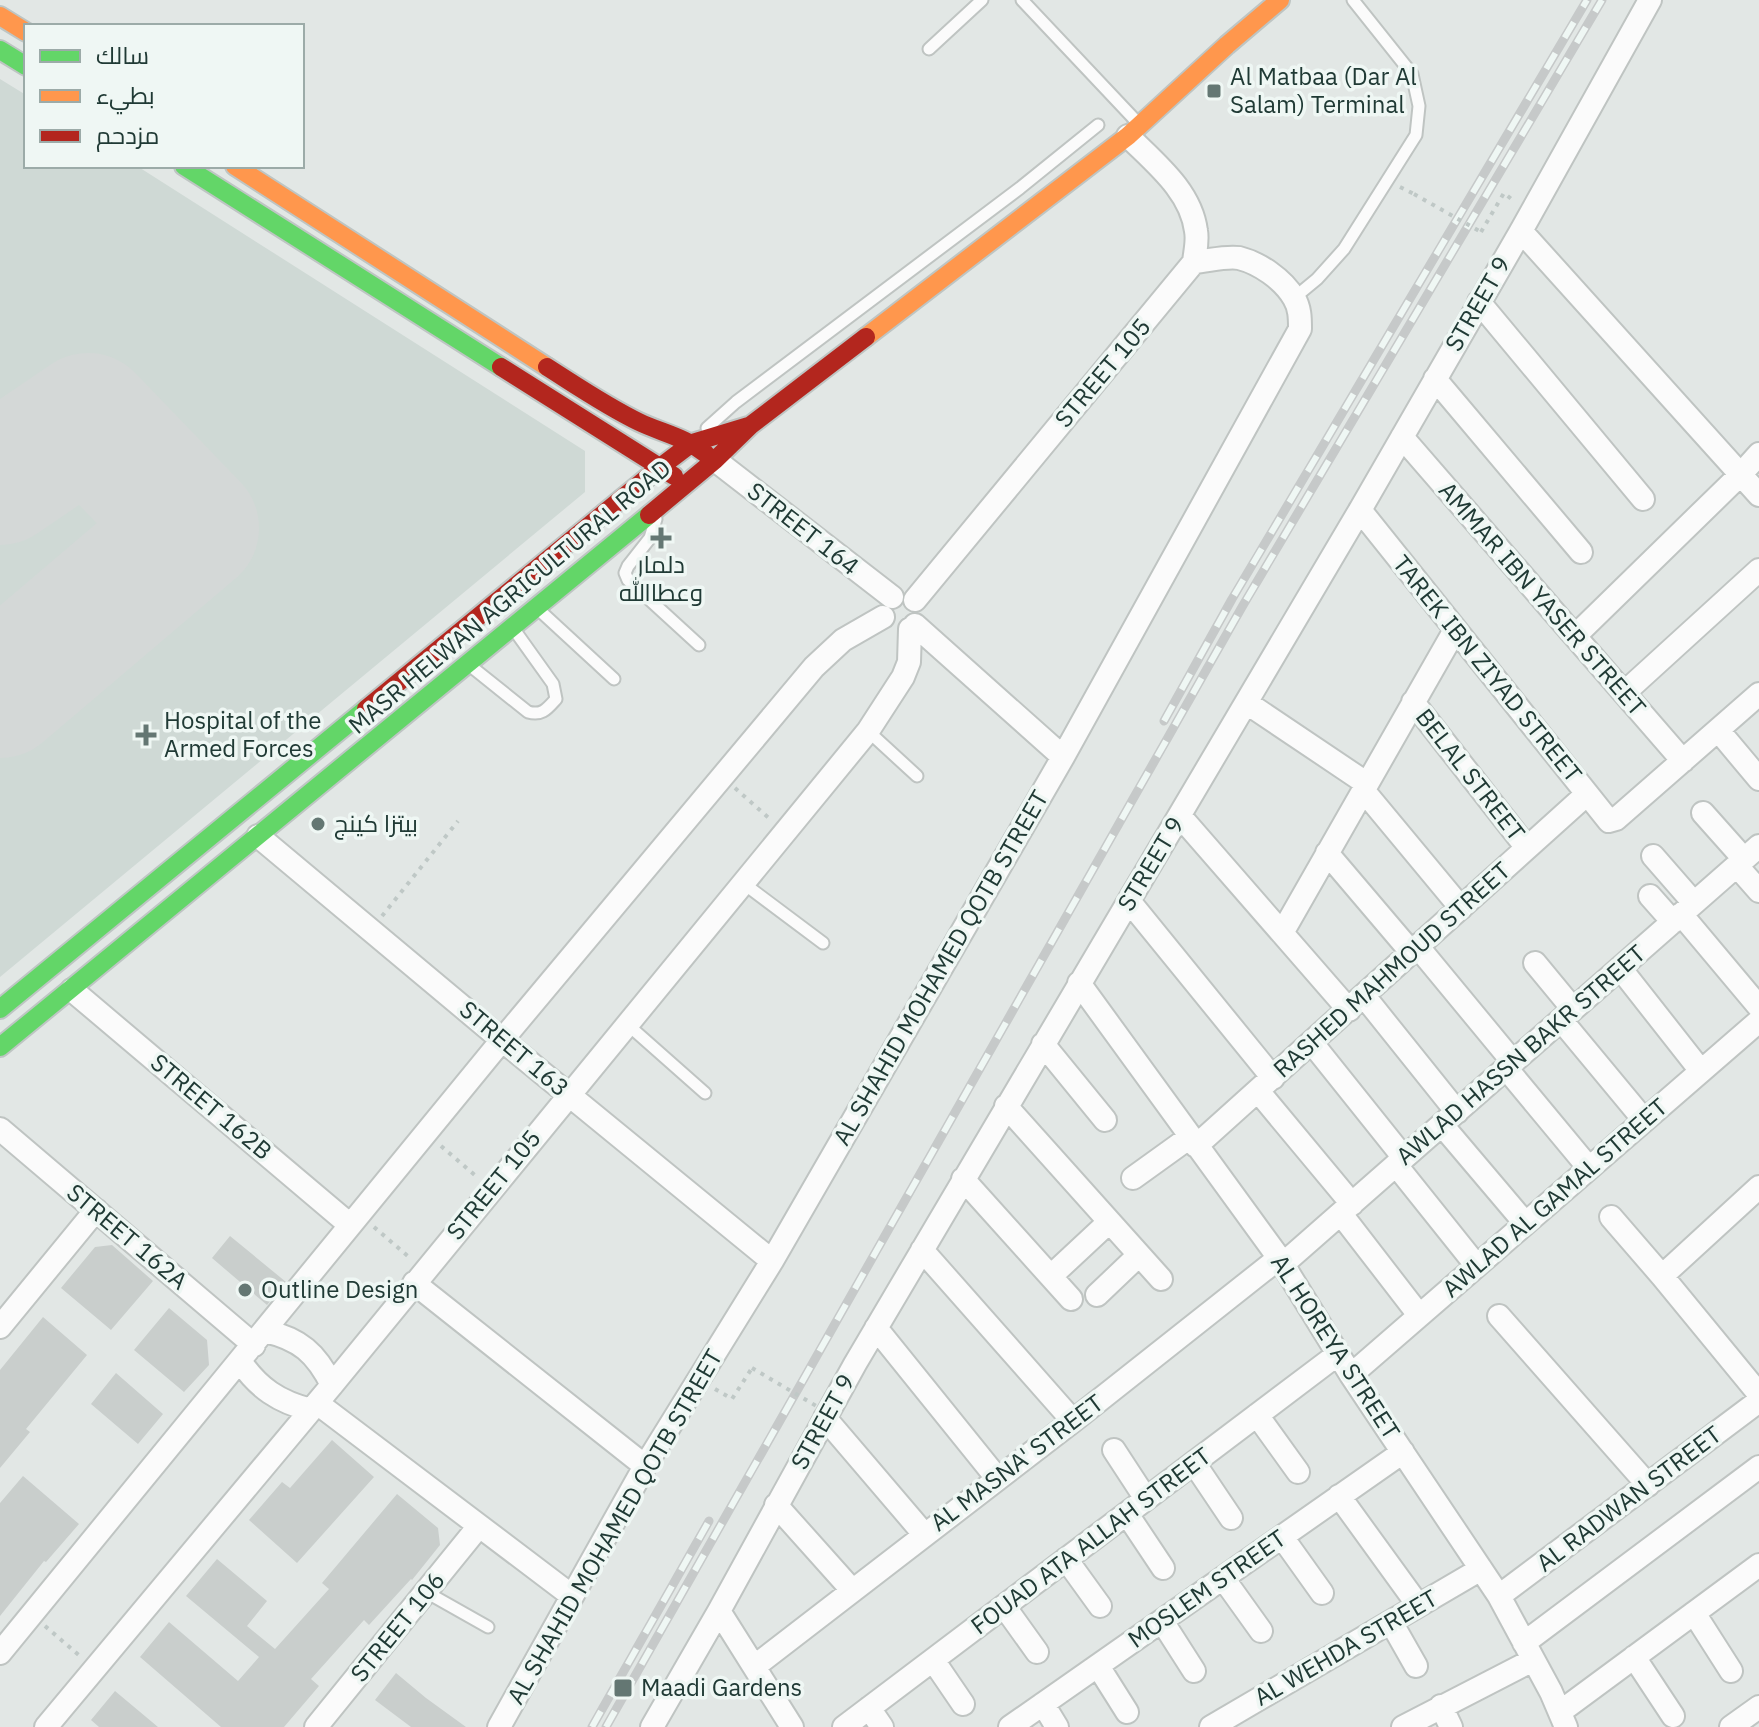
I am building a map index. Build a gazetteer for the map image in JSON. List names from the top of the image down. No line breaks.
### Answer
{"streets":{"main road":["MASR HELWAN AGRICULTURAL ROAD"],"street":["STREET 9","STREET 105","STREET 164","AMMAR IBN YASER STREET","TAREK IBN ZIYAD STREET","BELAL STREET","AL SHAHID MOHAMED QOTB STREET","RASHED MAHMOUD STREET","STREET 163","AWLAD HASSN BAKR STREET","STREET 162B","AWLAD AL GAMAL STREET","STREET 162A","AL HOREYA STREET","AL MASNA' STREET","AL RADWAN STREET","FOUAD ATA ALLAH STREET","MOSLEM STREET","STREET 106","AL WEHDA STREET"]},"crossings":[["STREET 9","AMMAR IBN YASER STREET"],["STREET 9","TAREK IBN ZIYAD STREET"],["STREET 9","AL HOREYA STREET"],["STREET 105","STREET 164"],["STREET 105","STREET 163"],["STREET 105","STREET 162A"],["STREET 164","MASR HELWAN AGRICULTURAL ROAD"],["MASR HELWAN AGRICULTURAL ROAD","STREET 163"],["MASR HELWAN AGRICULTURAL ROAD","STREET 162B"],["AMMAR IBN YASER STREET","TAREK IBN ZIYAD STREET"],["TAREK IBN ZIYAD STREET","RASHED MAHMOUD STREET"],["BELAL STREET","RASHED MAHMOUD STREET"],["AL SHAHID MOHAMED QOTB STREET","STREET 163"],["RASHED MAHMOUD STREET","AL HOREYA STREET"],["AWLAD HASSN BAKR STREET","AL HOREYA STREET"],["AWLAD HASSN BAKR STREET","AL MASNA' STREET"],["AWLAD AL GAMAL STREET","AL HOREYA STREET"],["AL HOREYA STREET","AL MASNA' STREET"],["AL HOREYA STREET","AL RADWAN STREET"],["AL HOREYA STREET","FOUAD ATA ALLAH STREET"],["AL HOREYA STREET","MOSLEM STREET"],["AL HOREYA STREET","AL WEHDA STREET"]],"places":{"transit":["Al Matbaa (Dar Al Salam) Terminal","Maadi Gardens"],"health":["دلمار وعطاالله","Hospital of the Armed Forces"],"other":["بيتزا كينج","Outline Design"]},"legend":["سالك","بطيء","مزدحم"]}
